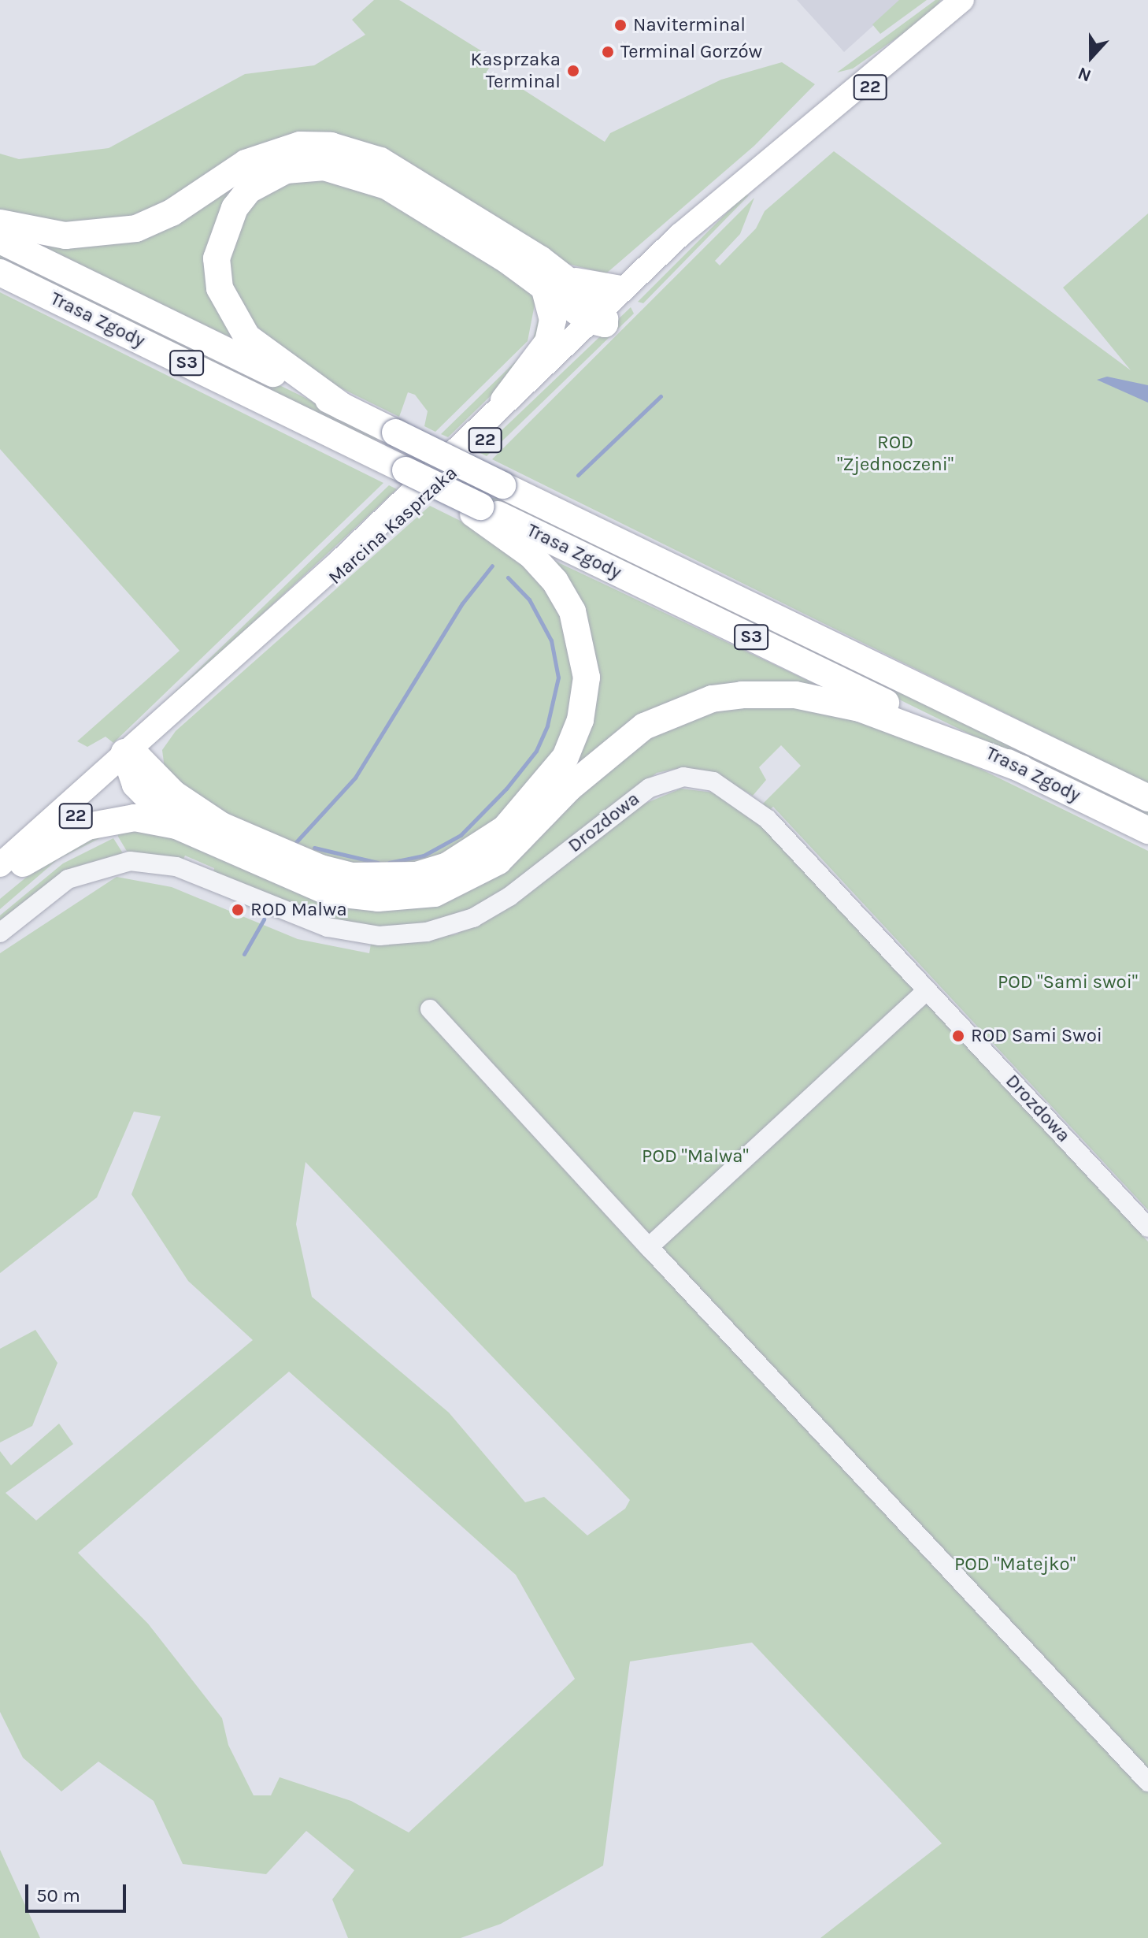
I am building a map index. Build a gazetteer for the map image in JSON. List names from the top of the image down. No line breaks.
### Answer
{"streets":{"highway":["Trasa Zgody","S3"],"main road":["22","Marcina Kasprzaka"],"street":["Drozdowa"]},"crossings":[["22","Marcina Kasprzaka"]],"parks":["ROD \"Zjednoczeni\"","POD \"Sami swoi\"","POD \"Malwa\"","POD \"Matejko\""],"places":["Naviterminal","Terminal Gorzów","Kasprzaka Terminal","ROD Malwa","ROD Sami Swoi"],"scale_bar":"50 m","north":"bottom"}
